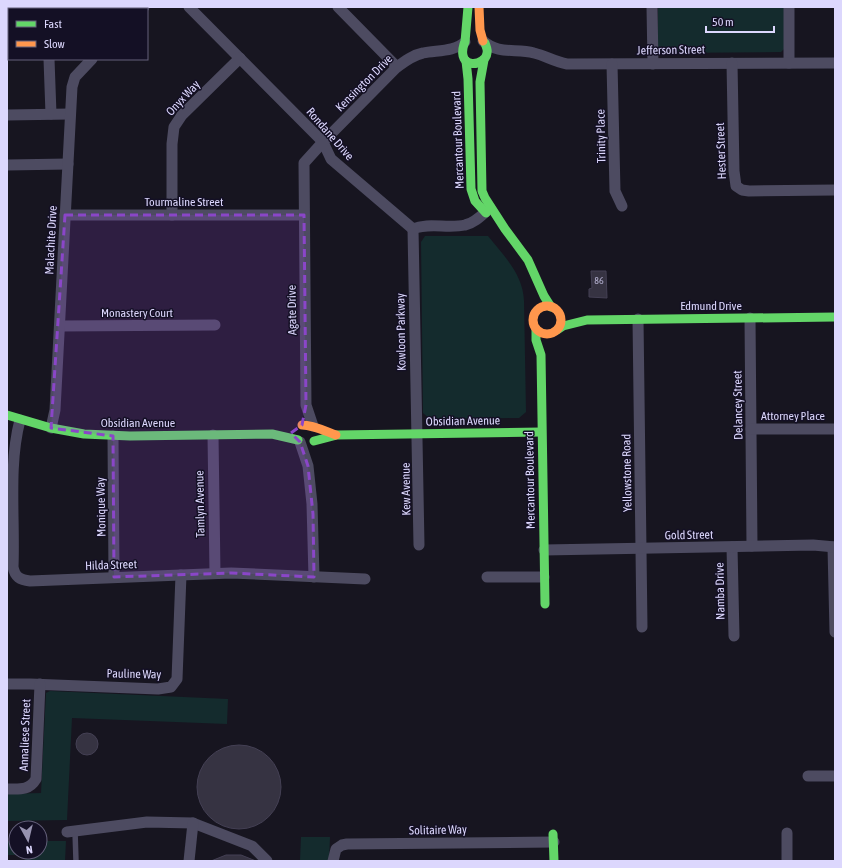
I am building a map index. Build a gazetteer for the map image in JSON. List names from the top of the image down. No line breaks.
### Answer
{"streets":{"street":["Jefferson Street","Kensington Drive","Onyx Way","Rondane Drive","Trinity Place","Mercantour Boulevard","Hester Street","Tourmaline Street","Malachite Drive","Edmund Drive","Agate Drive","Monastery Court","Kowloon Parkway","Delancey Street","Attorney Place","Obsidian Avenue","Yellowstone Road","Kew Avenue","Tamlyn Avenue","Monique Way","Gold Street","Hilda Street","Namba Drive","Pauline Way","Annaliese Street","Solitaire Way"]},"crossings":[["Jefferson Street","Kensington Drive"],["Jefferson Street","Trinity Place"],["Jefferson Street","Mercantour Boulevard"],["Jefferson Street","Hester Street"],["Kensington Drive","Rondane Drive"],["Kensington Drive","Mercantour Boulevard"],["Kensington Drive","Tourmaline Street"],["Kensington Drive","Agate Drive"],["Onyx Way","Rondane Drive"],["Onyx Way","Tourmaline Street"],["Rondane Drive","Kowloon Parkway"],["Mercantour Boulevard","Obsidian Avenue"],["Mercantour Boulevard","Gold Street"],["Tourmaline Street","Malachite Drive"],["Tourmaline Street","Agate Drive"],["Malachite Drive","Monastery Court"],["Malachite Drive","Obsidian Avenue"],["Edmund Drive","Delancey Street"],["Edmund Drive","Yellowstone Road"],["Agate Drive","Obsidian Avenue"],["Kowloon Parkway","Obsidian Avenue"],["Kowloon Parkway","Kew Avenue"],["Delancey Street","Attorney Place"],["Delancey Street","Gold Street"],["Obsidian Avenue","Kew Avenue"],["Obsidian Avenue","Tamlyn Avenue"],["Obsidian Avenue","Monique Way"],["Obsidian Avenue","Hilda Street"],["Yellowstone Road","Gold Street"],["Tamlyn Avenue","Hilda Street"],["Monique Way","Hilda Street"],["Gold Street","Namba Drive"],["Hilda Street","Pauline Way"],["Pauline Way","Annaliese Street"]],"house_numbers":["86"],"legend":["Fast","Slow"],"scale_bar":"50 m","north":"bottom"}
